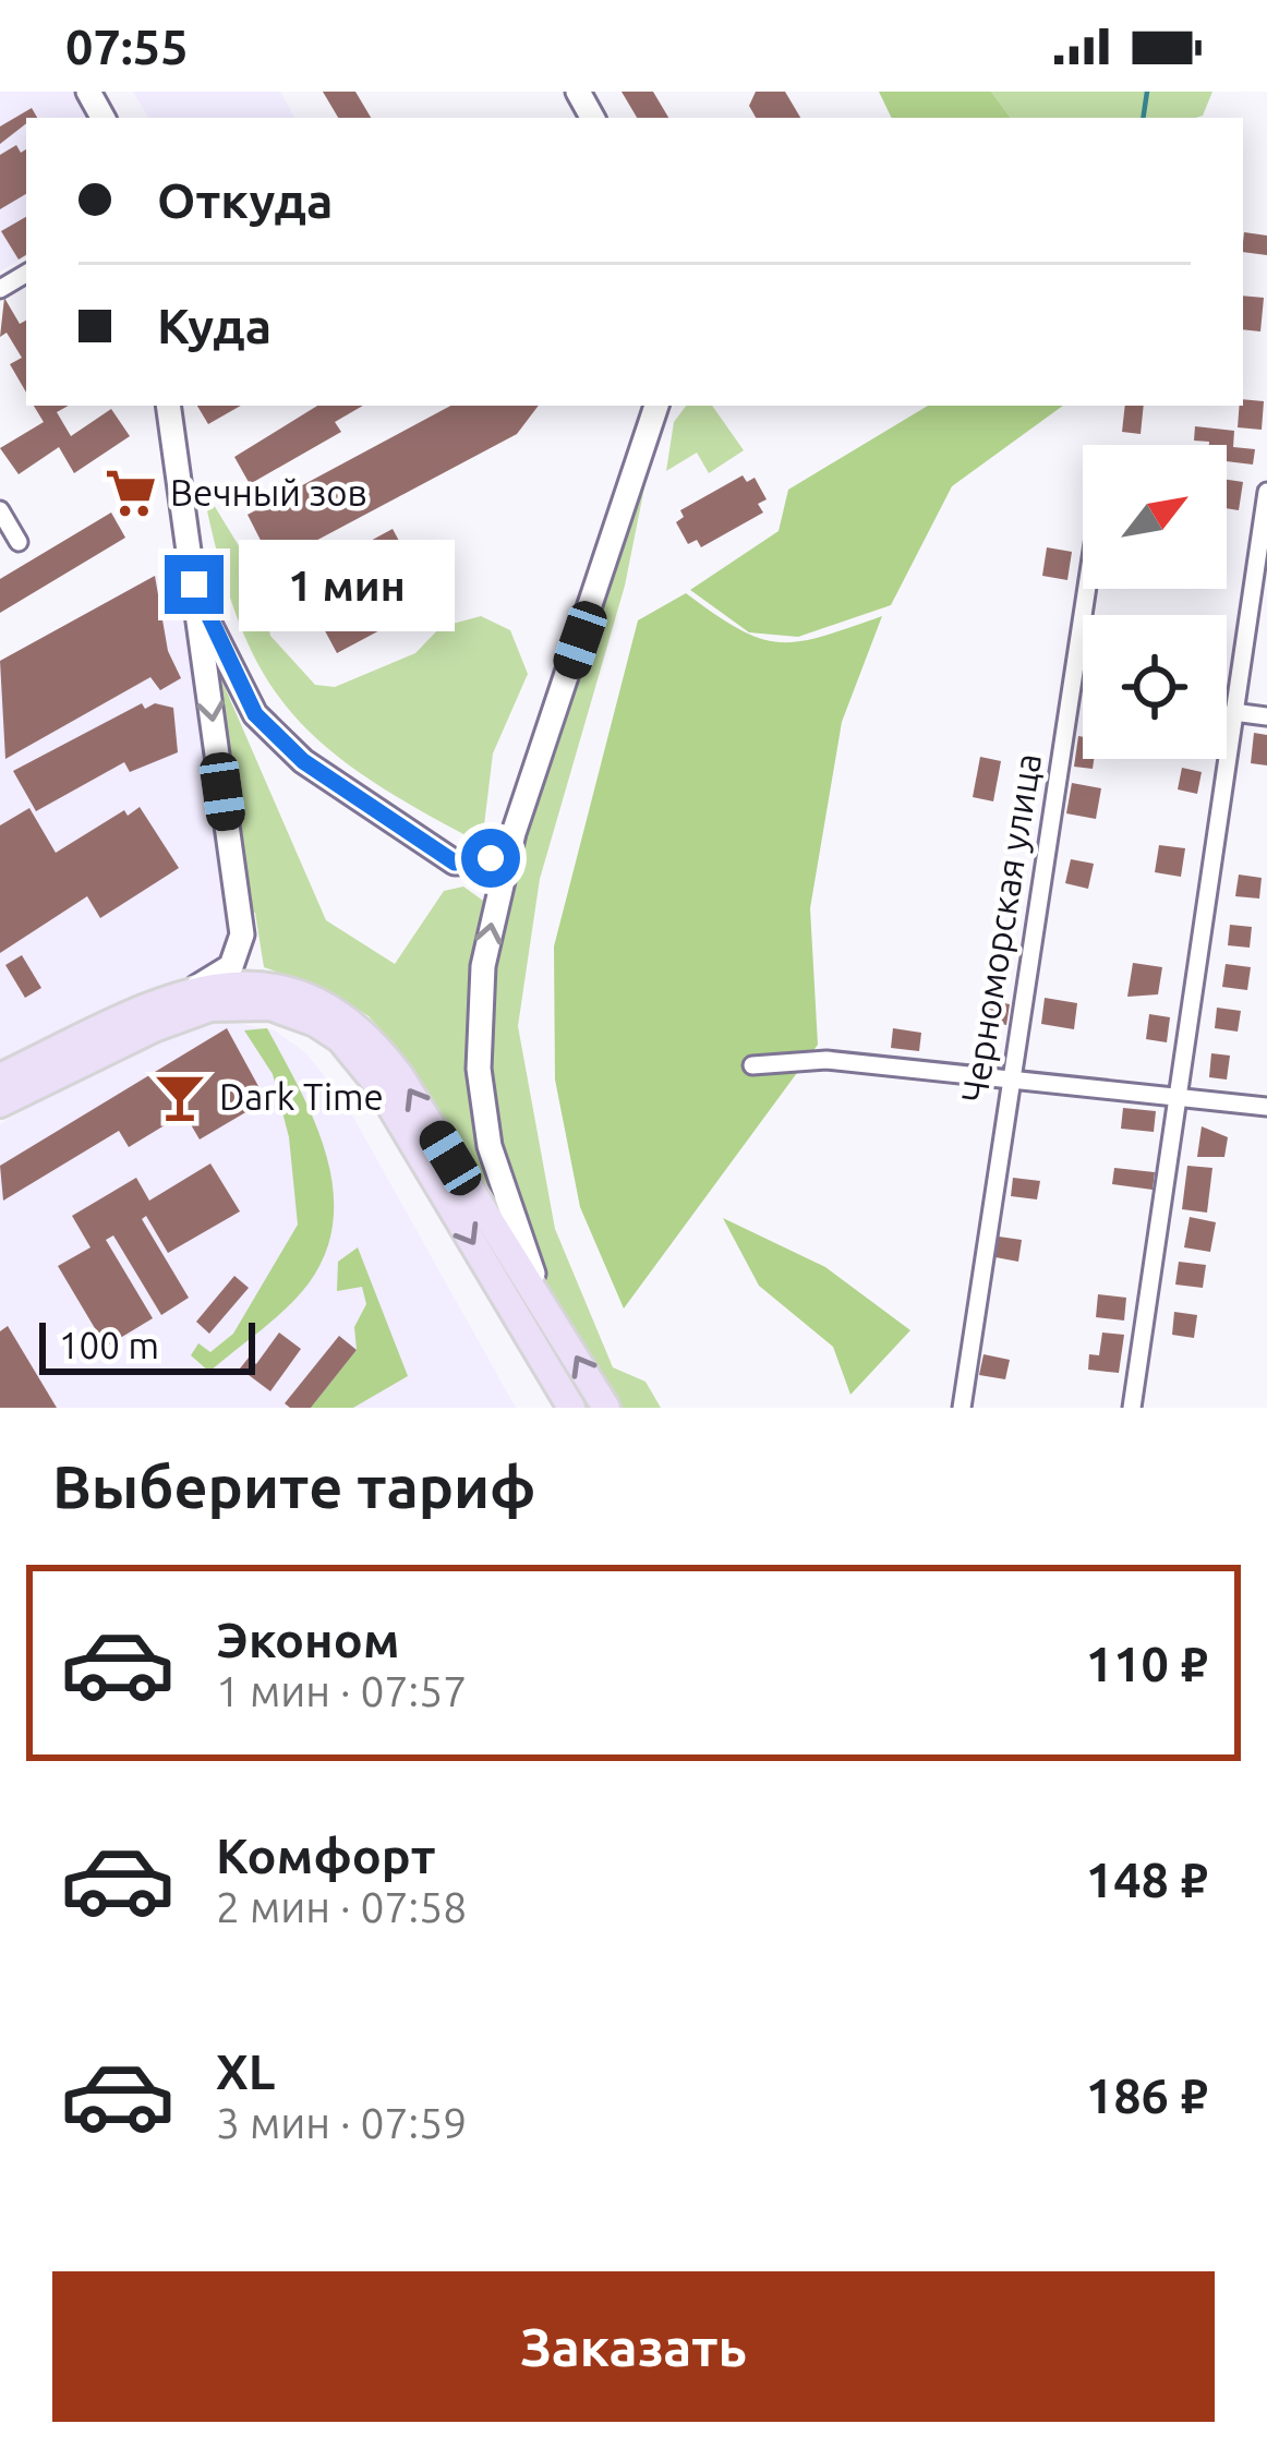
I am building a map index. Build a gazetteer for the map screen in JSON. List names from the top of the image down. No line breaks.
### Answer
{"streets":{"street":["Черноморская улица"]},"places":{"supermarket":["Вечный зов"],"bar":["Dark Time"]},"scale_bar":"100 m","north":"top right","page":{"status":"07:55","banner":["Откуда","Куда"],"bubble":"1 мин","scale":"100 m","heading":"Выберите тариф","list":[{"name":"Эконом","note":"1 мин · 07:57","value":"110 ₽"},{"name":"Комфорт","note":"2 мин · 07:58","value":"148 ₽"},{"name":"XL","note":"3 мин · 07:59","value":"186 ₽"}],"buttons":"Заказать"}}
